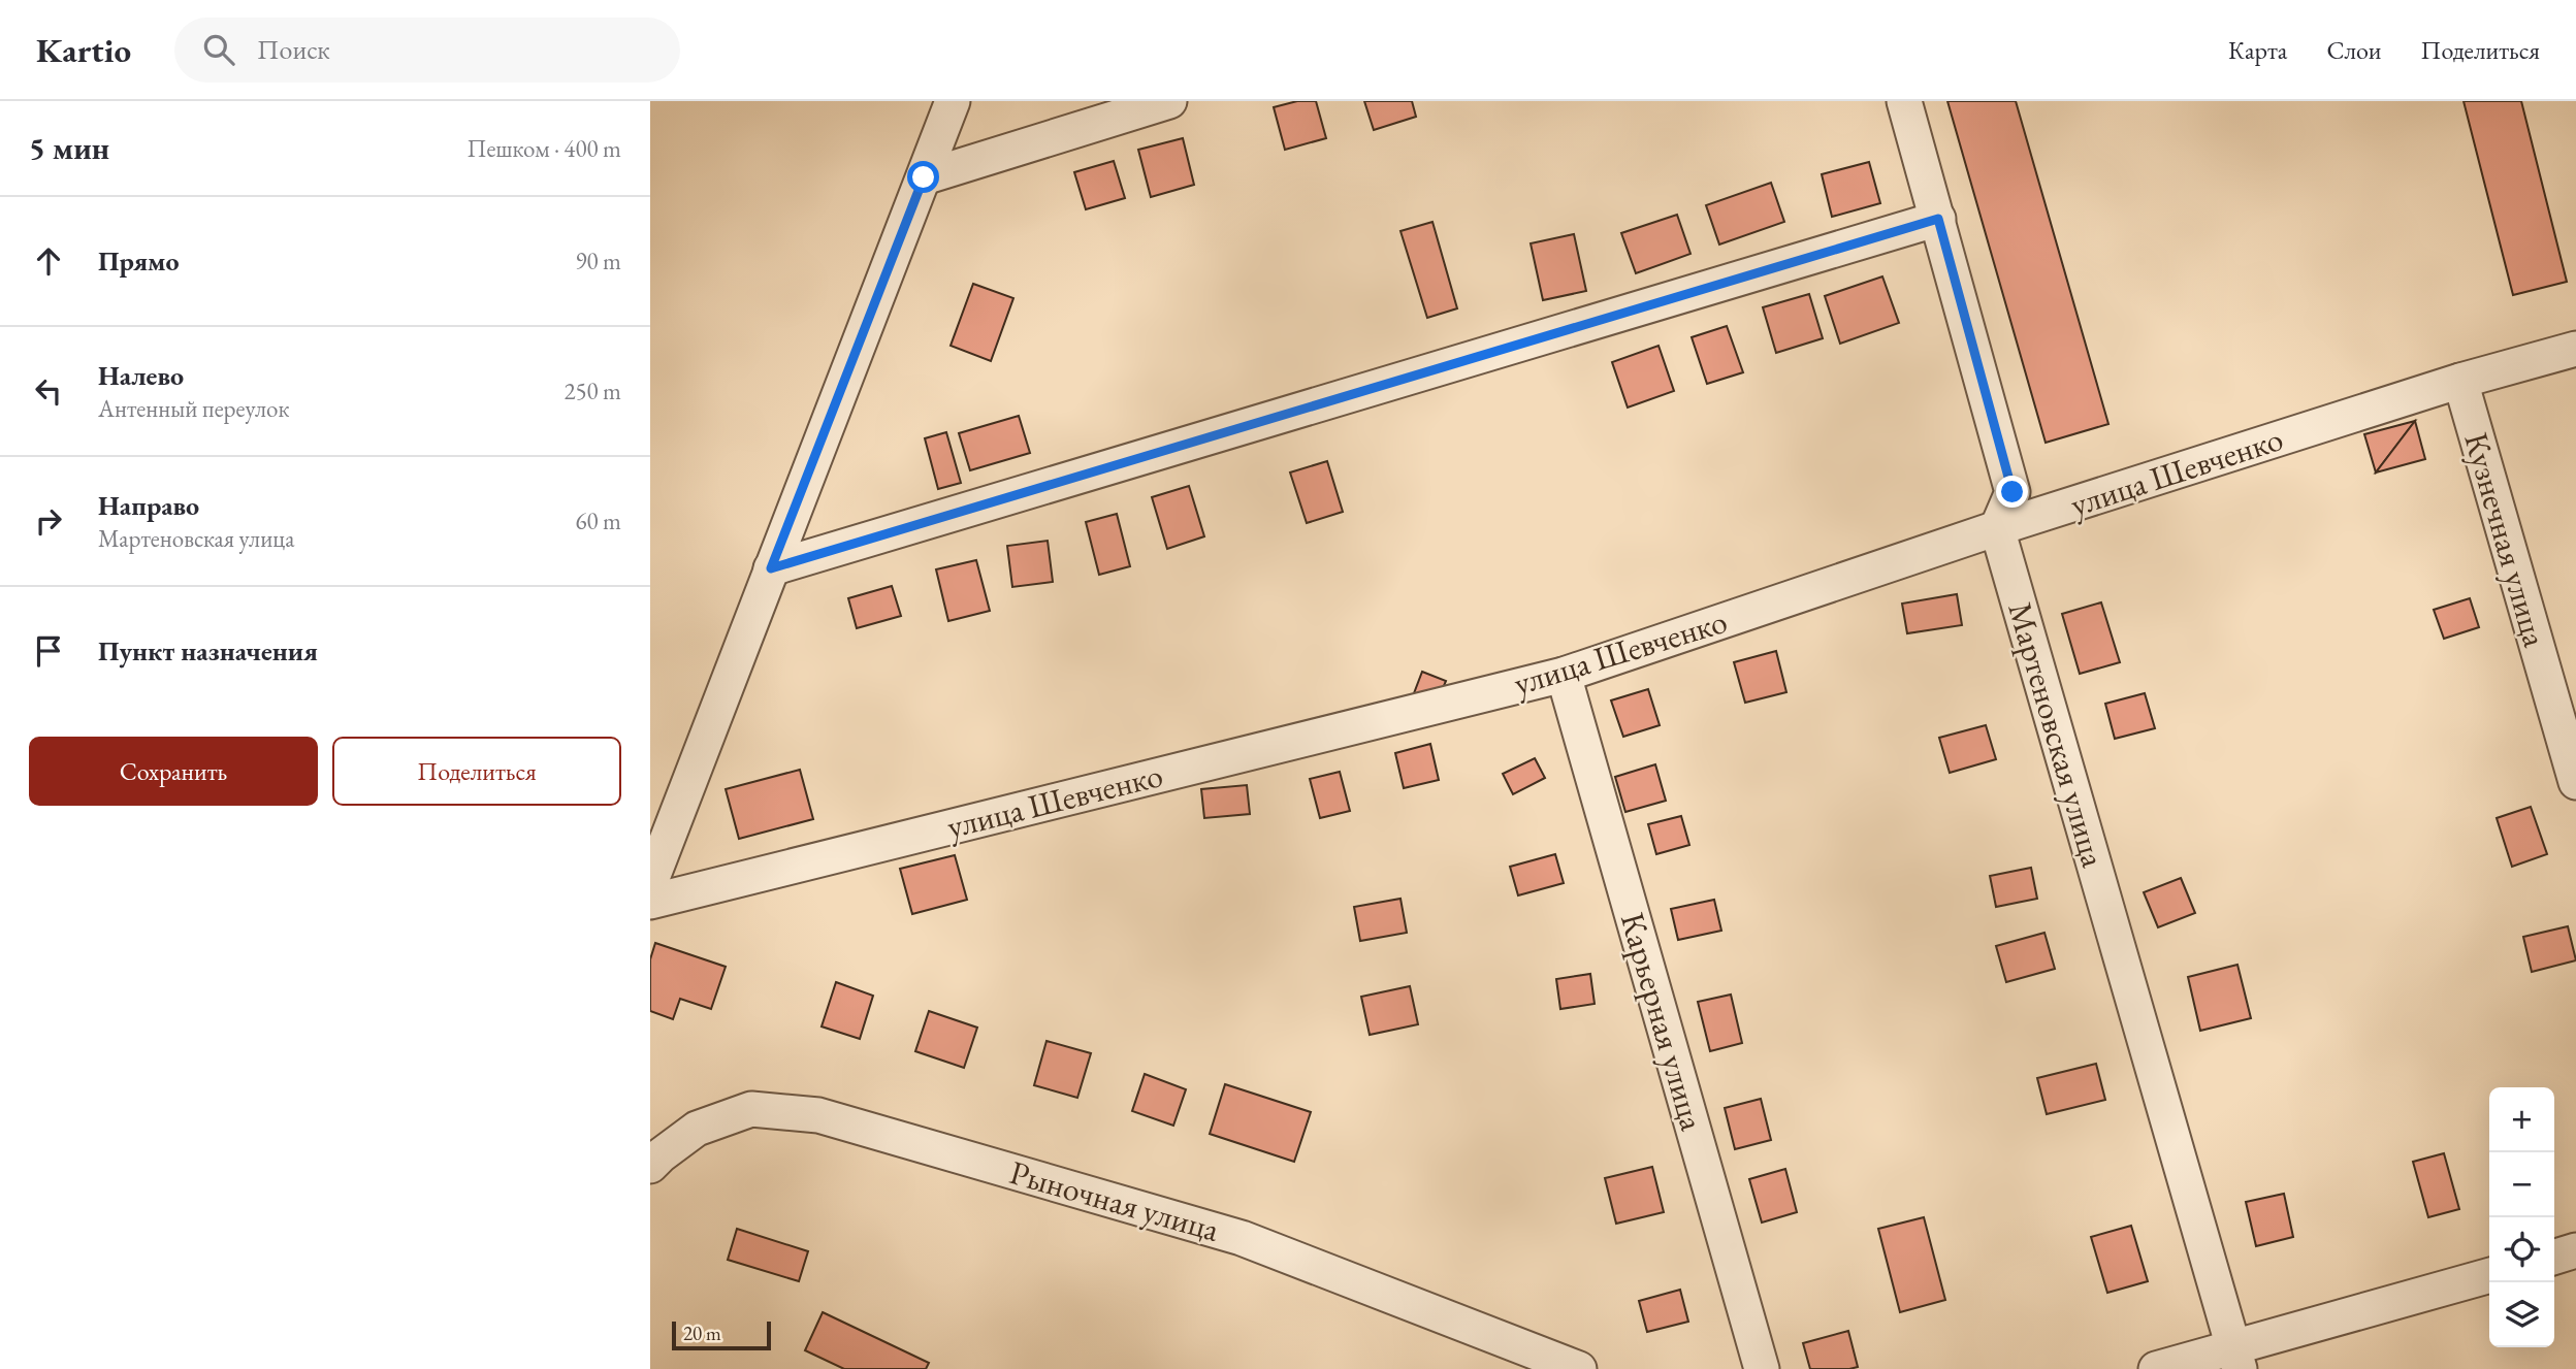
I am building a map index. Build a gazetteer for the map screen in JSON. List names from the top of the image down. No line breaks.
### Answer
{"streets":{"street":["улица Шевченко","Кузнечная улица","Мартеновская улица","Карьерная улица","Рыночная улица"]},"crossings":[["улица Шевченко","Кузнечная улица"],["улица Шевченко","Мартеновская улица"],["улица Шевченко","Карьерная улица"]],"scale_bar":"20 m","page":{"header":"Kartio","search":"Поиск","nav":["Карта","Слои","Поделиться"],"heading":["5 мин","Пешком · 400 m"],"list":[["Прямо","90 m"],["Налево","Антенный переулок","250 m"],["Направо","Мартеновская улица","60 m"],"Пункт назначения"],"buttons":["Сохранить","Поделиться"],"map_buttons":["+","−"],"scale":"20 m"}}
